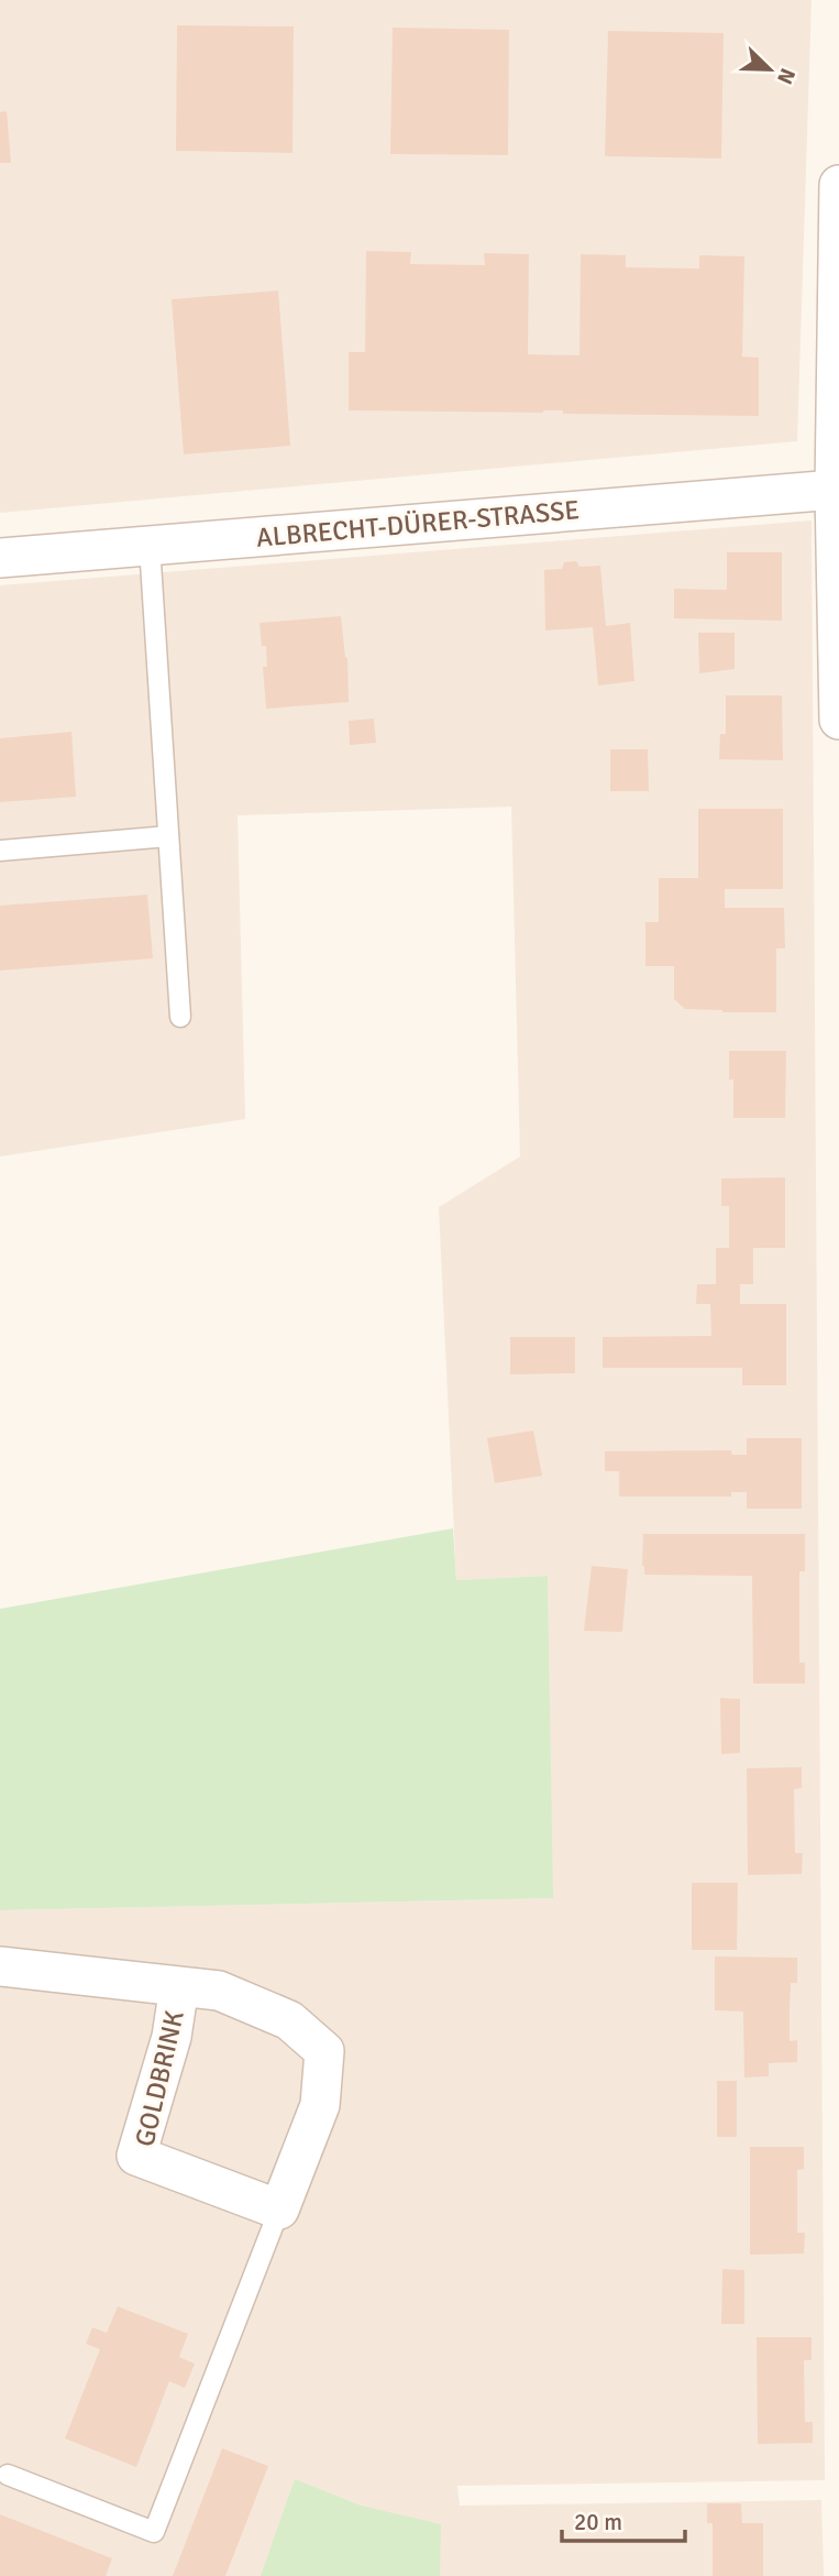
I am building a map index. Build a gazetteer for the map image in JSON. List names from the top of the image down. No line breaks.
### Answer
{"streets":{"street":["ALBRECHT-DÜRER-STRASSE","GOLDBRINK"]},"scale_bar":"20 m","north":"bottom right"}
